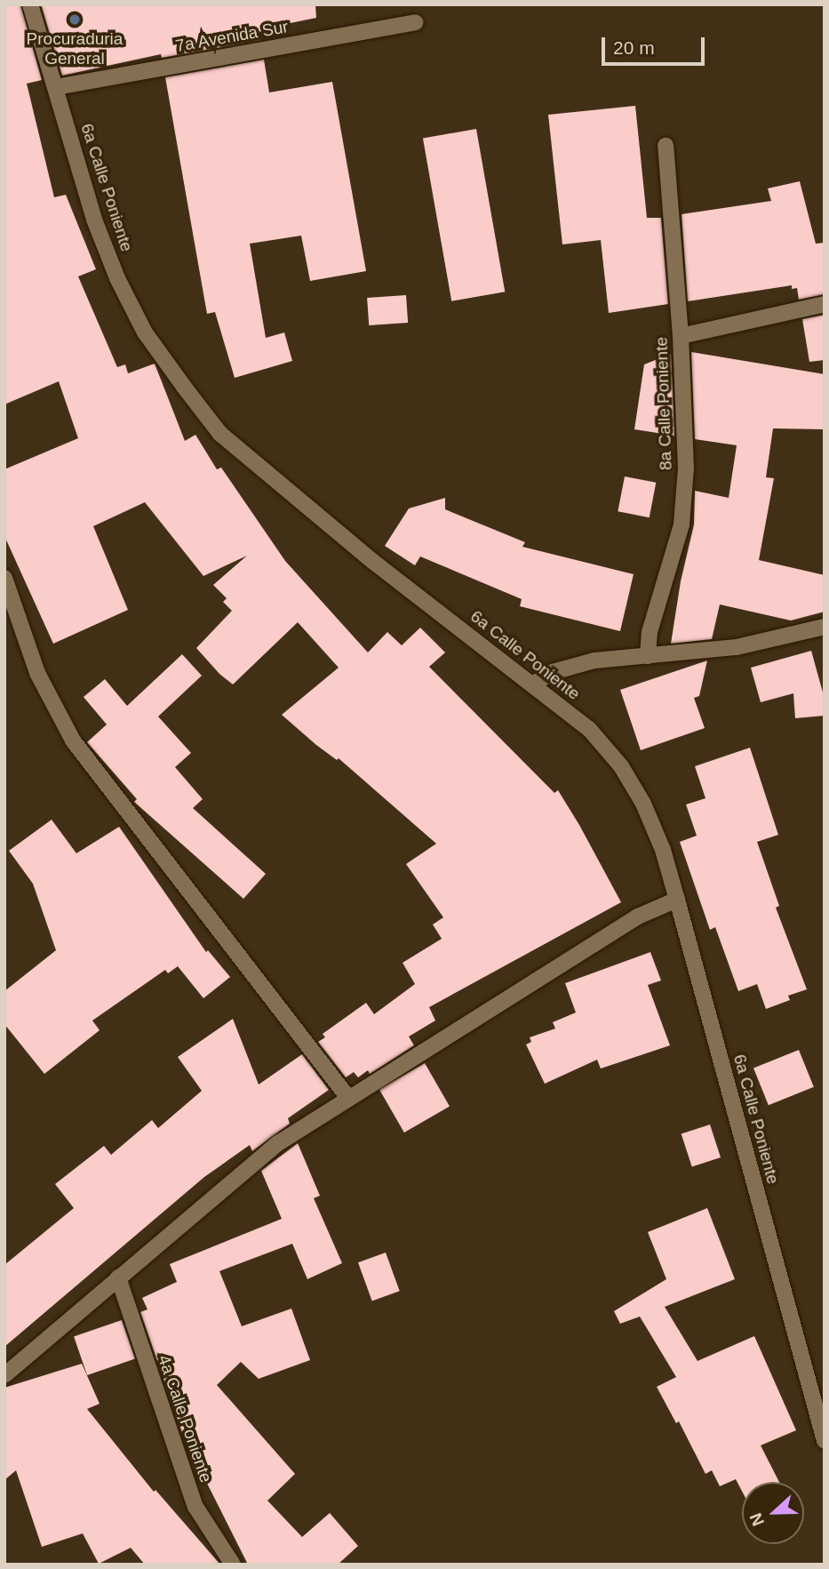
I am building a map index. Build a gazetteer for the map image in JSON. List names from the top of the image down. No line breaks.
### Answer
{"streets":{"street":["7a Avenida Sur","6a Calle Poniente","8a Calle Poniente","4a Calle Poniente"]},"crossings":[["7a Avenida Sur","6a Calle Poniente"]],"places":["Procuraduria General"],"scale_bar":"20 m","north":"left"}
